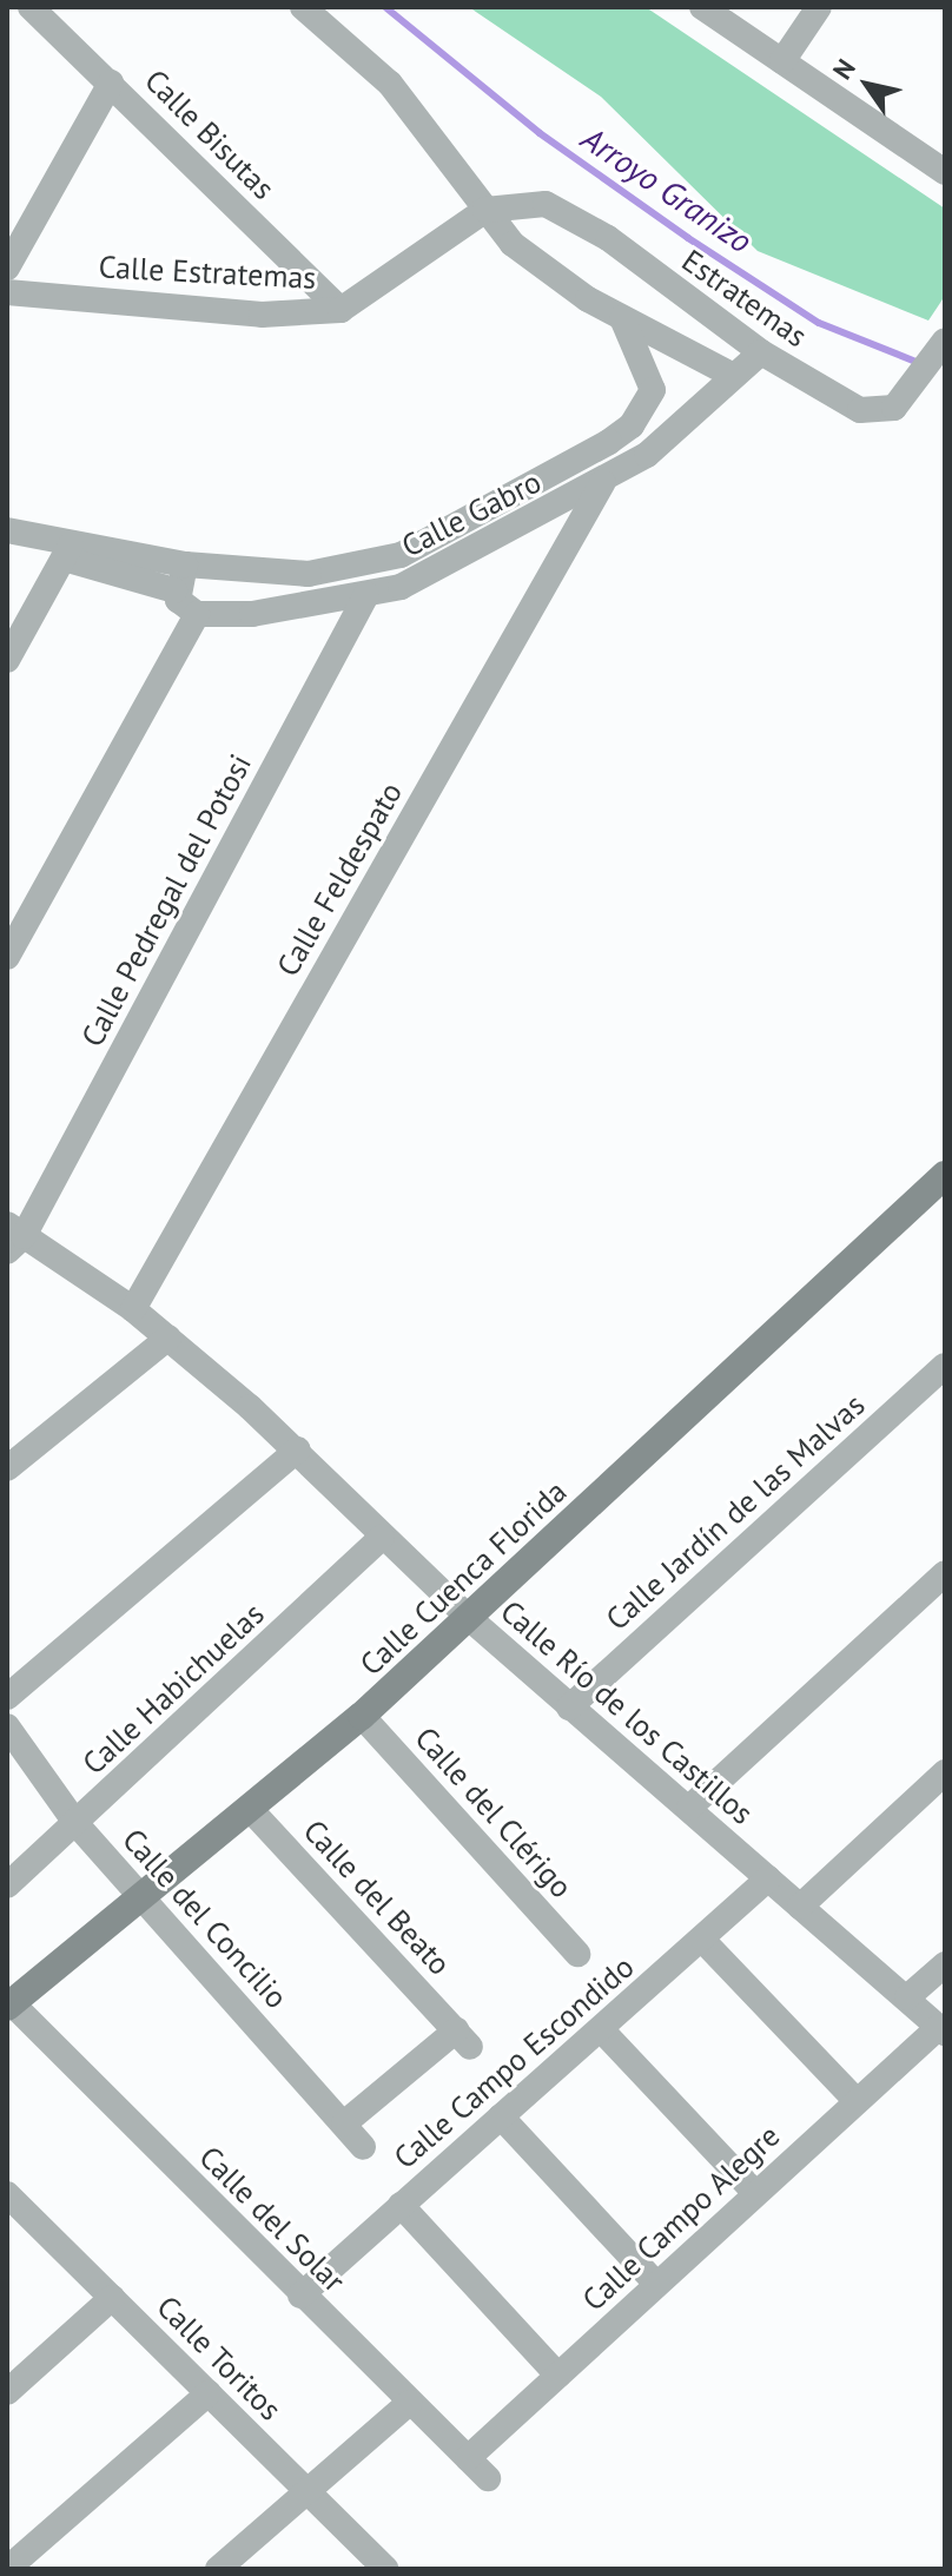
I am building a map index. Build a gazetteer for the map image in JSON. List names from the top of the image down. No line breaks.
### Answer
{"streets":{"street":["Calle Bisutas","Calle Estratemas","Estratemas","Calle Gabro","Calle Feldespato","Calle Pedregal del Potosi","Calle Jardín de las Malvas","Calle Cuenca Florida","Calle Habichuelas","Calle Río de los Castillos","Calle del Clérigo","Calle del Beato","Calle del Concilio","Calle Campo Escondido","Calle Campo Alegre","Calle del Solar","Calle Toritos"]},"crossings":[["Calle Bisutas","Calle Estratemas"],["Calle Estratemas","Estratemas"],["Estratemas","Calle Gabro"],["Calle Gabro","Calle Feldespato"],["Calle Gabro","Calle Pedregal del Potosi"],["Calle Feldespato","Calle Río de los Castillos"],["Calle Pedregal del Potosi","Calle Río de los Castillos"],["Calle Jardín de las Malvas","Calle Río de los Castillos"],["Calle Cuenca Florida","Calle Río de los Castillos"],["Calle Cuenca Florida","Calle del Clérigo"],["Calle Cuenca Florida","Calle del Beato"],["Calle Cuenca Florida","Calle del Concilio"],["Calle Cuenca Florida","Calle del Solar"],["Calle Habichuelas","Calle Río de los Castillos"],["Calle Habichuelas","Calle del Concilio"],["Calle Río de los Castillos","Calle Campo Escondido"],["Calle Río de los Castillos","Calle Campo Alegre"],["Calle del Beato","Calle del Concilio"],["Calle Campo Escondido","Calle del Solar"],["Calle Campo Alegre","Calle del Solar"]],"water":["Arroyo Granizo"],"north":"top left"}
